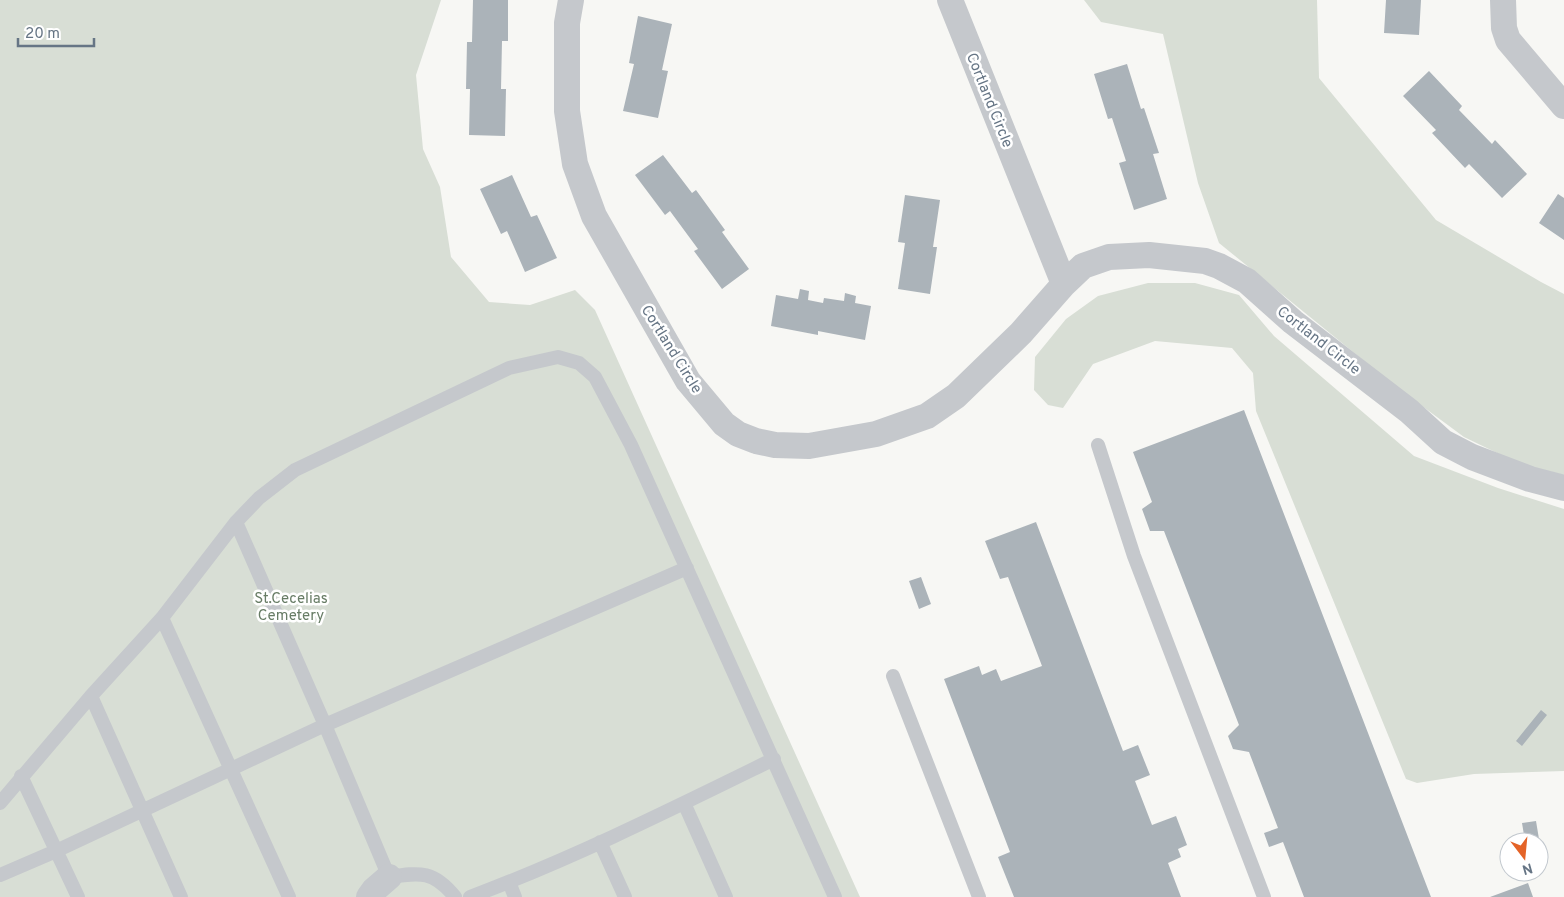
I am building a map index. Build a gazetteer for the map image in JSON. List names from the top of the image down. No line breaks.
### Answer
{"streets":{"street":["Cortland Circle"]},"parks":["St.Cecelias Cemetery"],"scale_bar":"20 m","north":"bottom"}
